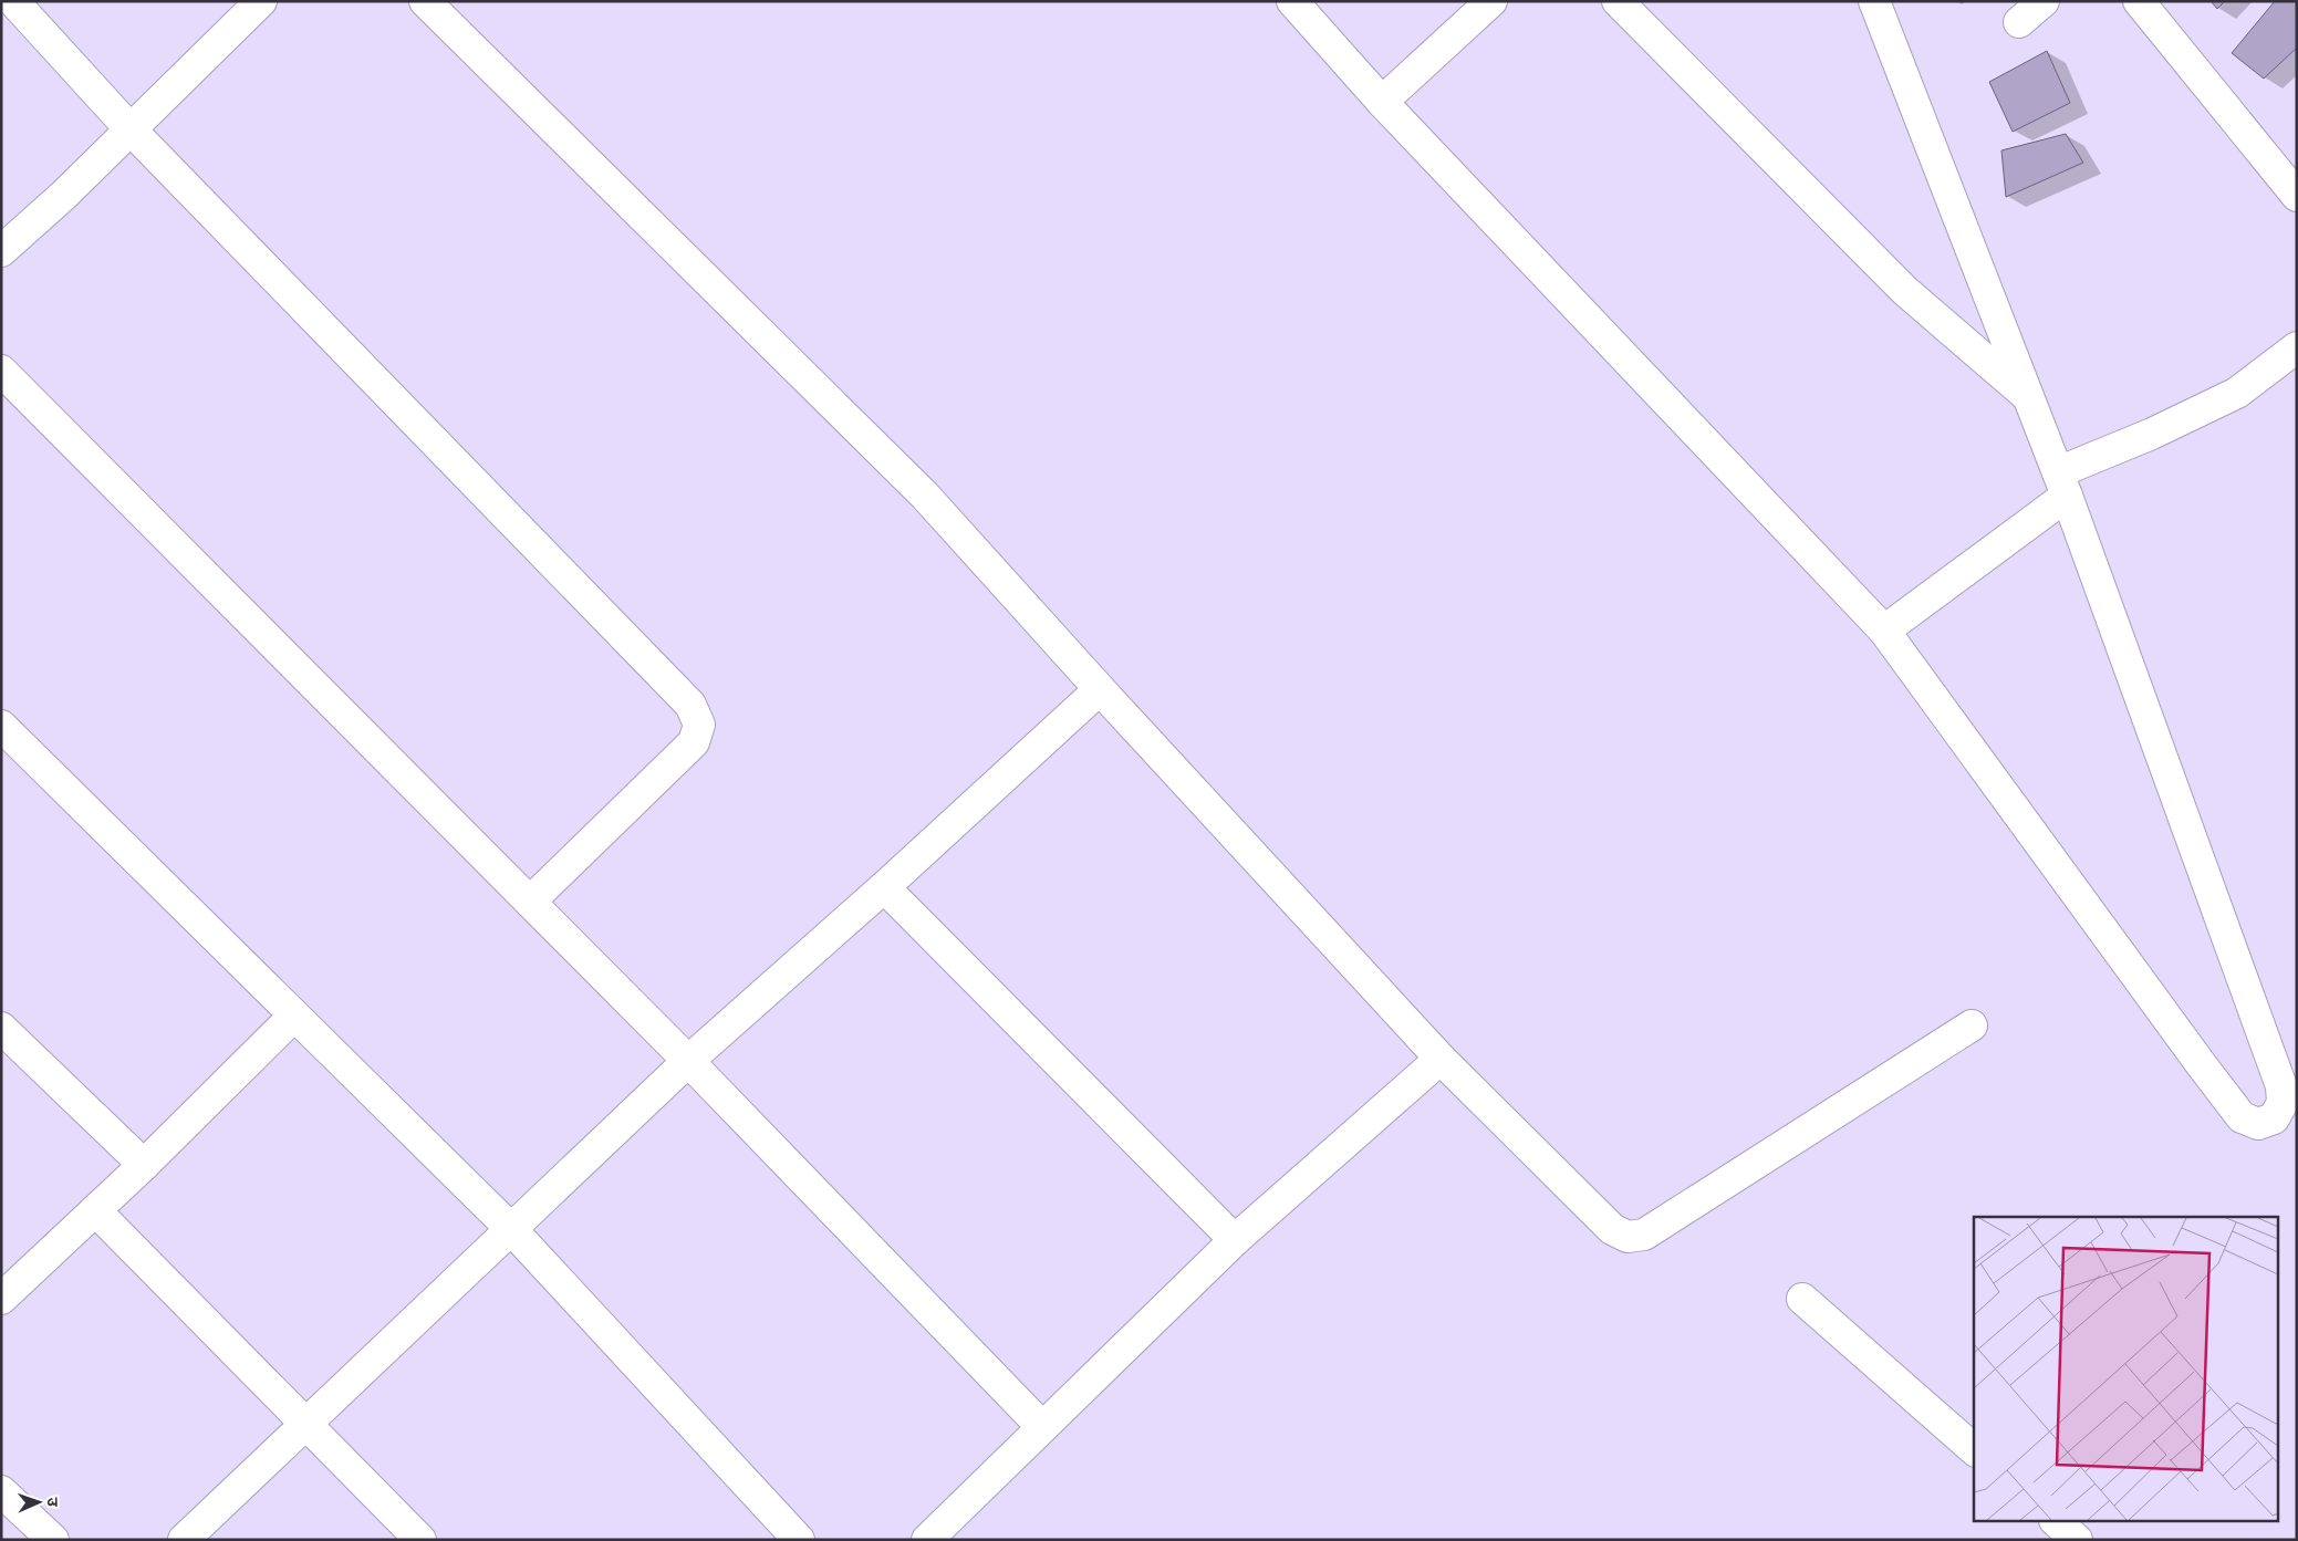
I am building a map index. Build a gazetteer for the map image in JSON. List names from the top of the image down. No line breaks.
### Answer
{"north":"right"}
